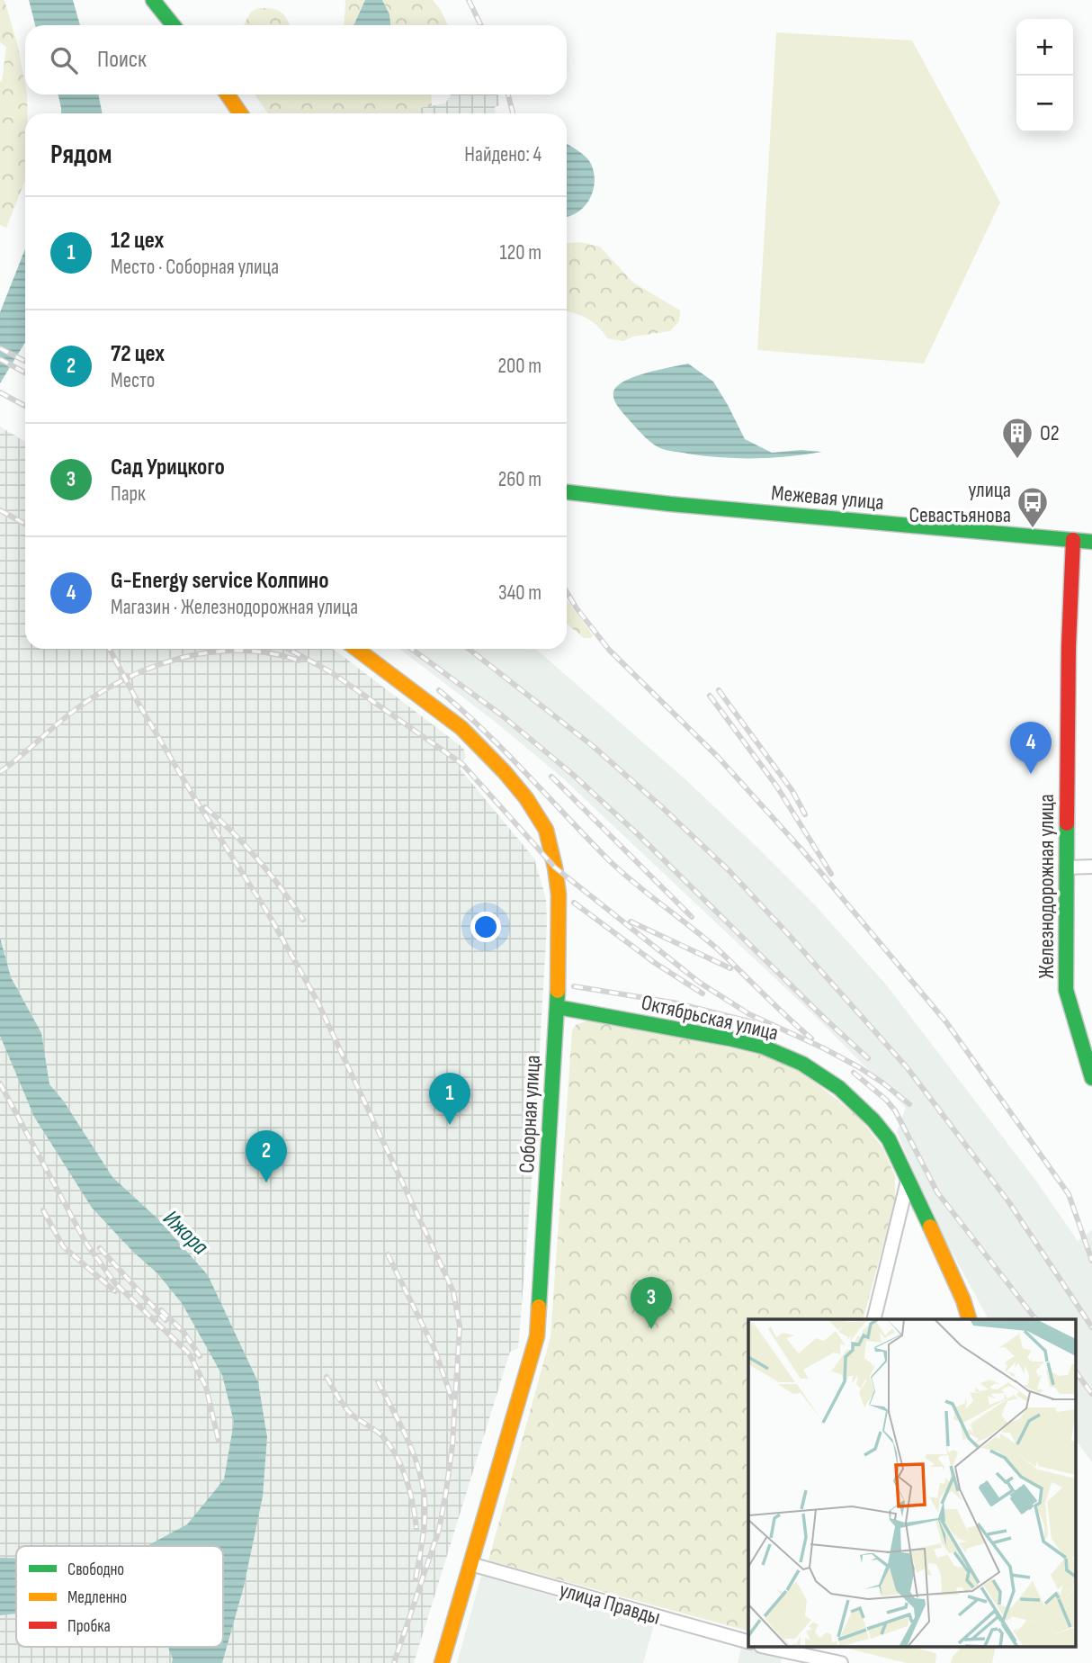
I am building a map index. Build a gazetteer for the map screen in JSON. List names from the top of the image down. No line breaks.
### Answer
{"streets":{"street":["Межевая улица","Железнодорожная улица","Октябрьская улица","Соборная улица","улица Правды"]},"crossings":[["Межевая улица","Железнодорожная улица"],["Октябрьская улица","Соборная улица"],["Соборная улица","улица Правды"]],"water":["Ижора"],"places":{"building":["O2"],"bus stop":["улица Севастьянова"]},"legend":["Свободно","Медленно","Пробка"],"page":{"map_buttons":["+","−"],"search":"Поиск","heading":["Рядом","Найдено: 4"],"list":[{"mark":"1","name":"12 цех","note":"Место · Соборная улица","value":"120 m"},{"mark":"2","name":"72 цех","note":"Место","value":"200 m"},{"mark":"3","name":"Сад Урицкого","note":"Парк","value":"260 m"},{"mark":"4","name":"G-Energy service Колпино","note":"Магазин · Железнодорожная улица","value":"340 m"}],"pins":["4","1","2","3"]}}
